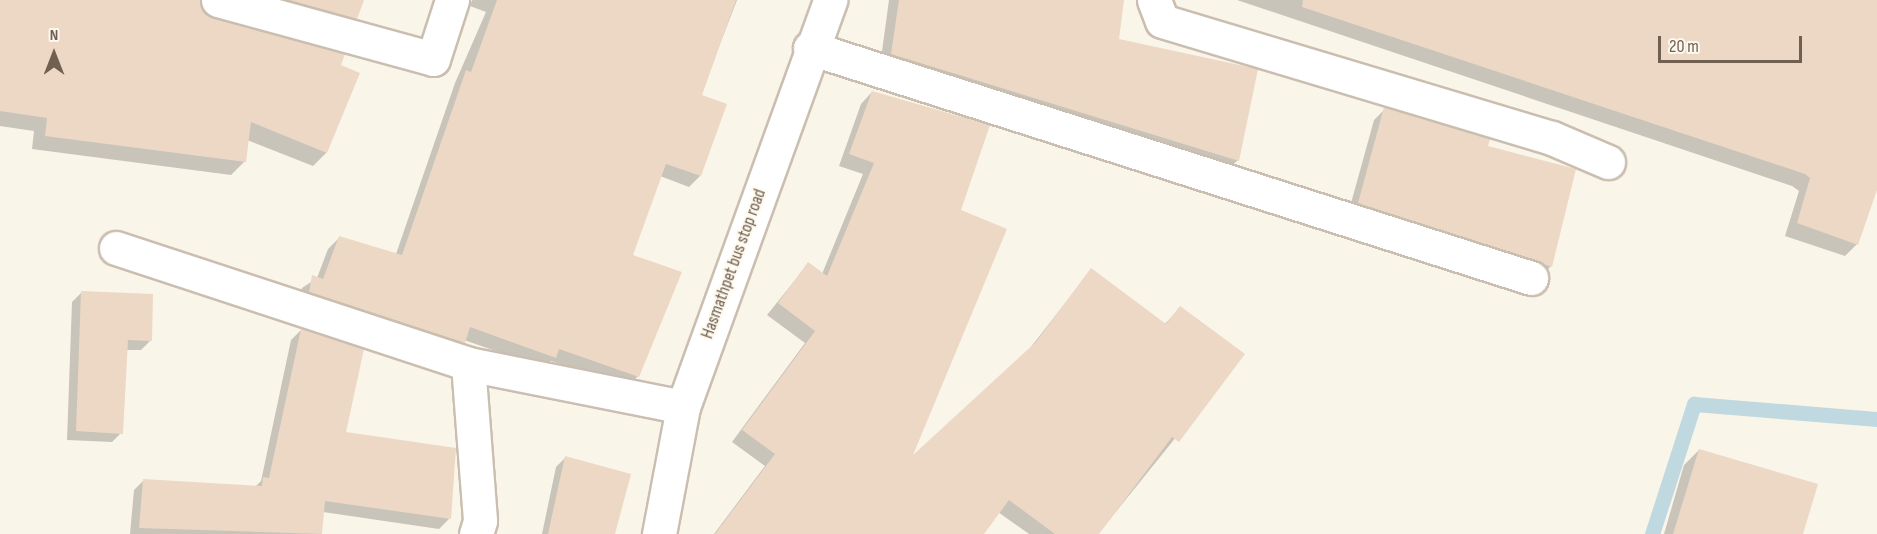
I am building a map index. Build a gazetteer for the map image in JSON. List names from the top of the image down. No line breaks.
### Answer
{"streets":{"street":["Hasmathpet bus stop road"]},"scale_bar":"20 m","north":"top"}
